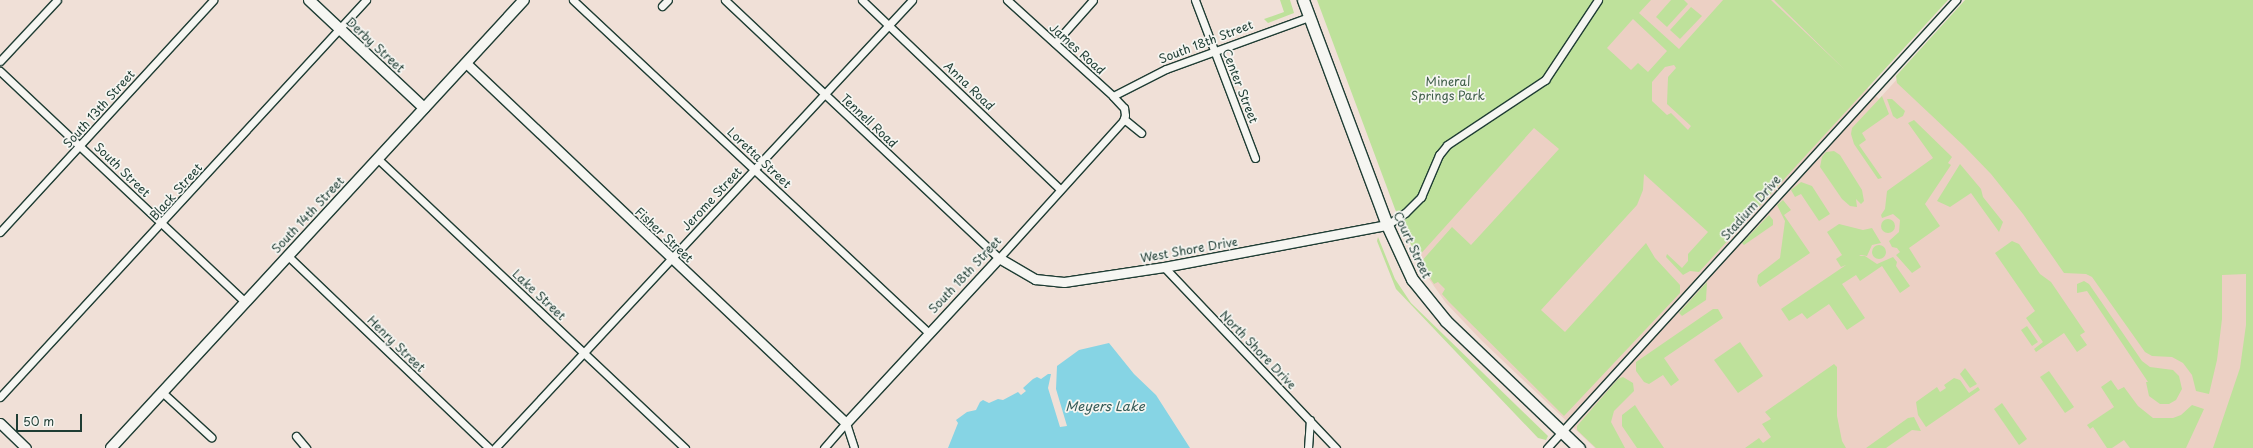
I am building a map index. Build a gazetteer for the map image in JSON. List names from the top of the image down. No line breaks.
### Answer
{"streets":{"main road":["Derby Street","South 14th Street","Court Street"],"street":["South 18th Street","James Road","Anna Road","Center Street","South 13th Street","Tennell Road","Loretta Street","South Street","Black Street","Jerome Street","Stadium Drive","Fisher Street","West Shore Drive","Lake Street","Henry Street","North Shore Drive"]},"crossings":[["South 18th Street","James Road"],["South 18th Street","Anna Road"],["South 18th Street","Center Street"],["South 18th Street","Tennell Road"],["South 18th Street","Loretta Street"],["South 18th Street","Fisher Street"],["South 18th Street","Court Street"],["South 18th Street","West Shore Drive"],["Derby Street","Black Street"],["Derby Street","South 14th Street"],["Anna Road","Jerome Street"],["South 13th Street","South Street"],["Tennell Road","Jerome Street"],["Tennell Road","West Shore Drive"],["Loretta Street","Jerome Street"],["South Street","Black Street"],["South Street","South 14th Street"],["Jerome Street","Fisher Street"],["Jerome Street","Lake Street"],["Stadium Drive","Court Street"],["South 14th Street","Fisher Street"],["South 14th Street","Lake Street"],["South 14th Street","Henry Street"],["Court Street","West Shore Drive"],["West Shore Drive","North Shore Drive"]],"water":["Meyers Lake"],"parks":["Mineral Springs Park"],"scale_bar":"50 m"}
